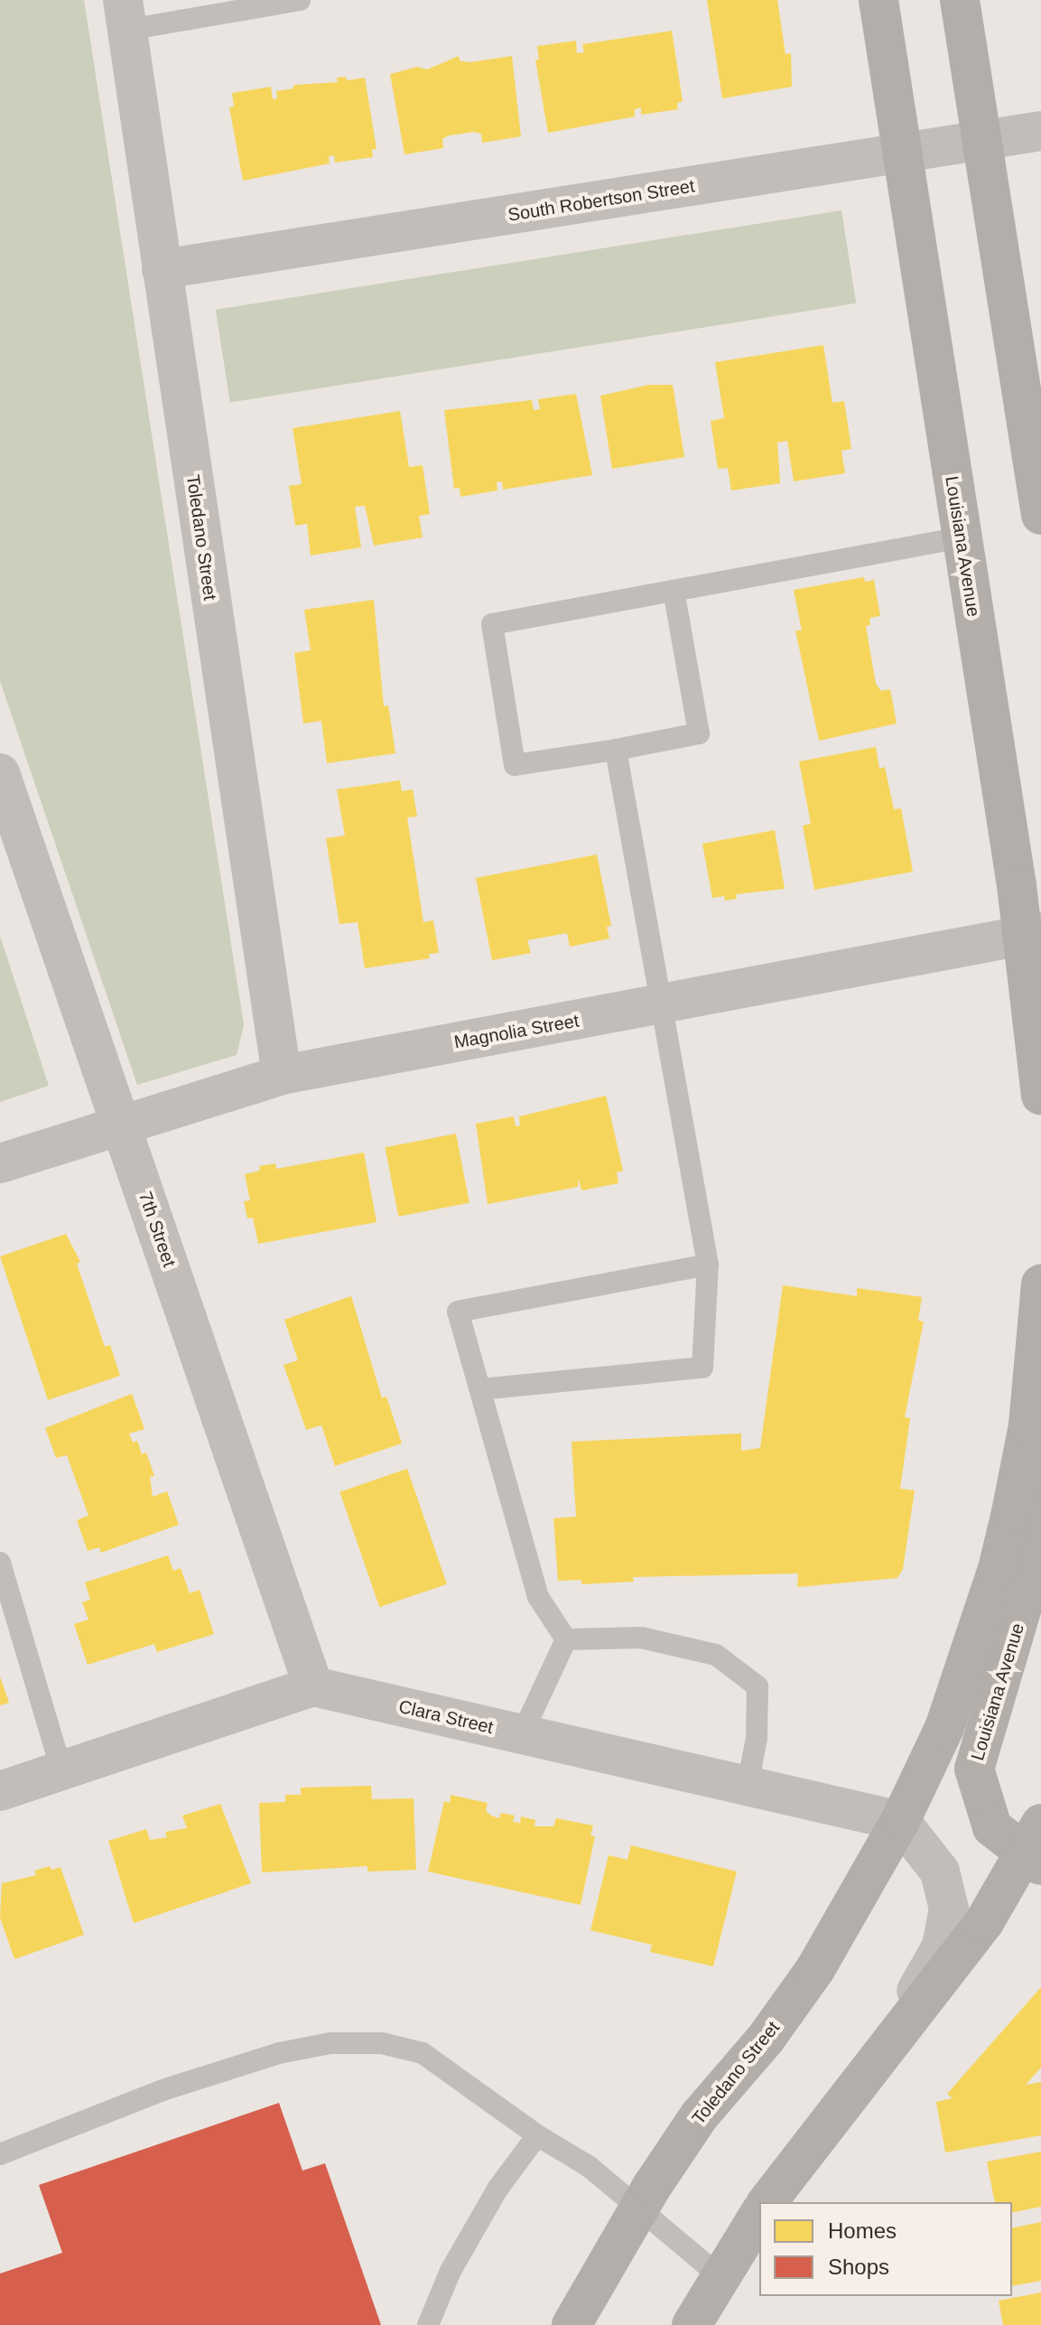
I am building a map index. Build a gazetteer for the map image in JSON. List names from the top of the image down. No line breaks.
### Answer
{"streets":{"street":["South Robertson Street","Toledano Street","Louisiana Avenue","Magnolia Street","7th Street","Clara Street"]},"crossings":[["South Robertson Street","Toledano Street"],["South Robertson Street","Louisiana Avenue"],["Toledano Street","Louisiana Avenue"],["Toledano Street","Magnolia Street"],["Toledano Street","Clara Street"],["Louisiana Avenue","Magnolia Street"],["Louisiana Avenue","Clara Street"],["Magnolia Street","7th Street"],["7th Street","Clara Street"]],"legend":["Homes","Shops"]}
